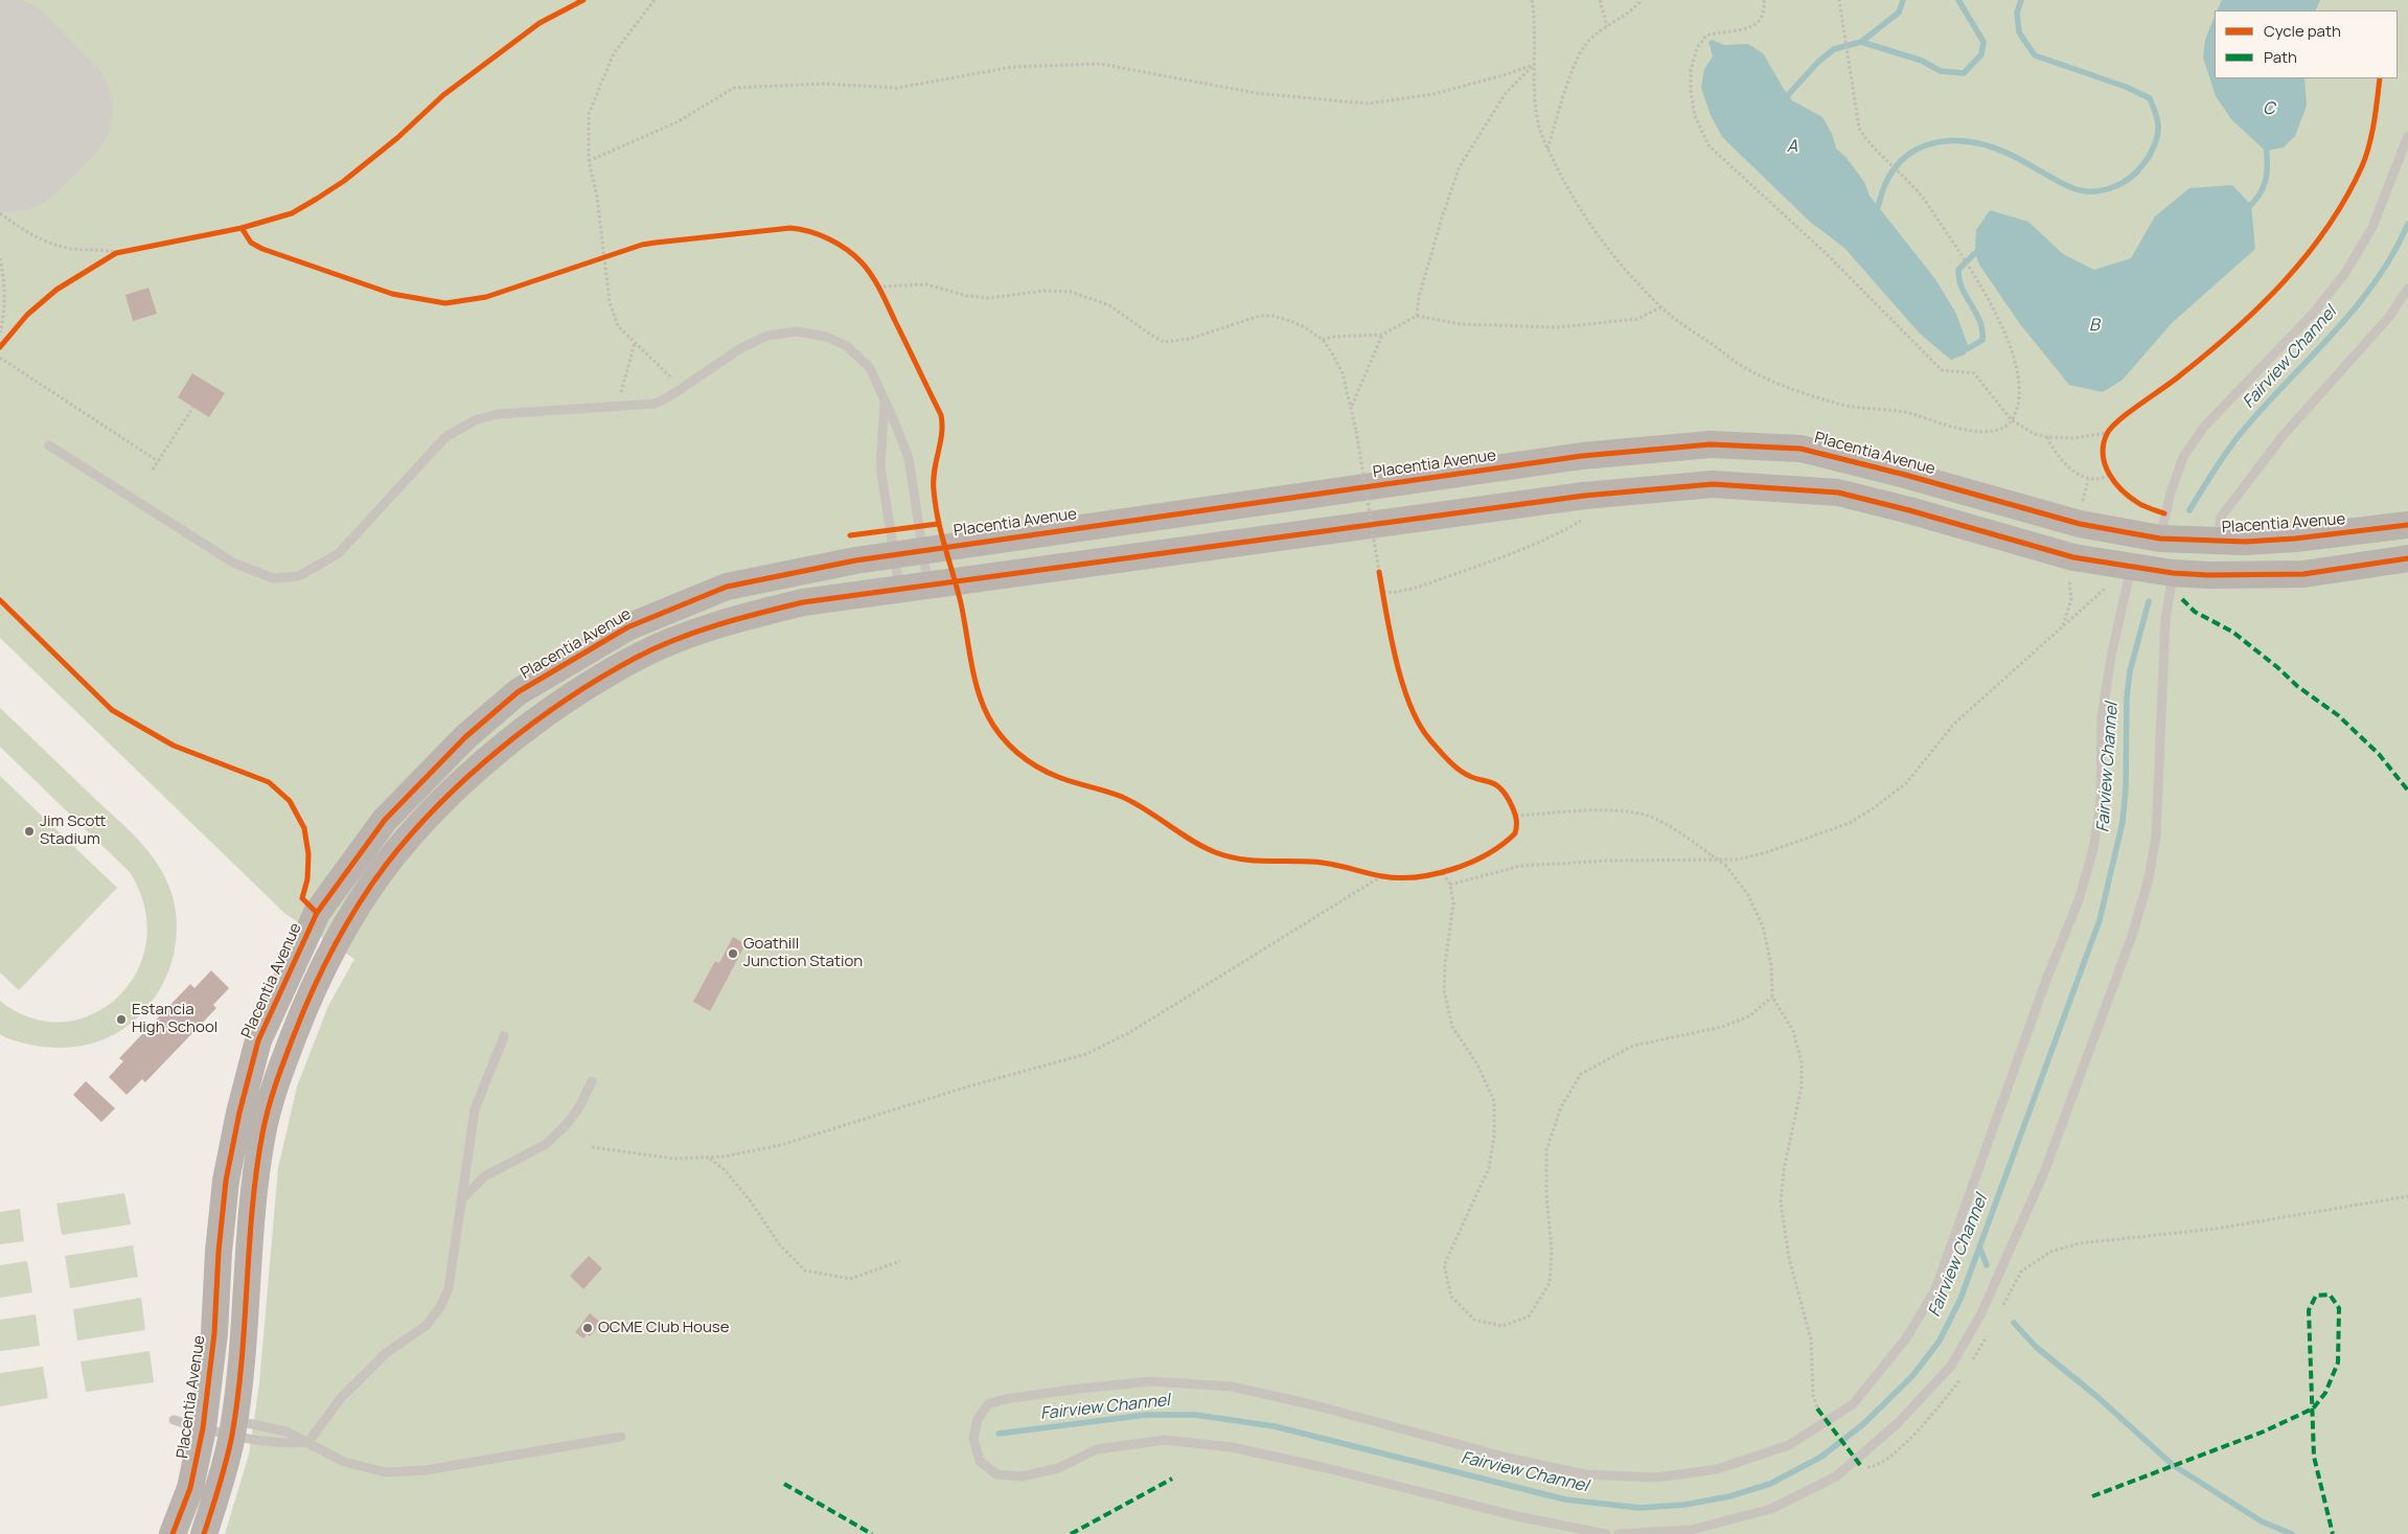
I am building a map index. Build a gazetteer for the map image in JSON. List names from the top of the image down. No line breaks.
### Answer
{"streets":{"main road":["Placentia Avenue"]},"water":["C","A","B","Fairview Channel"],"places":["Jim Scott Stadium","Goathill Junction Station","Estancia High School","OCME Club House"],"legend":["Cycle path","Path"]}
